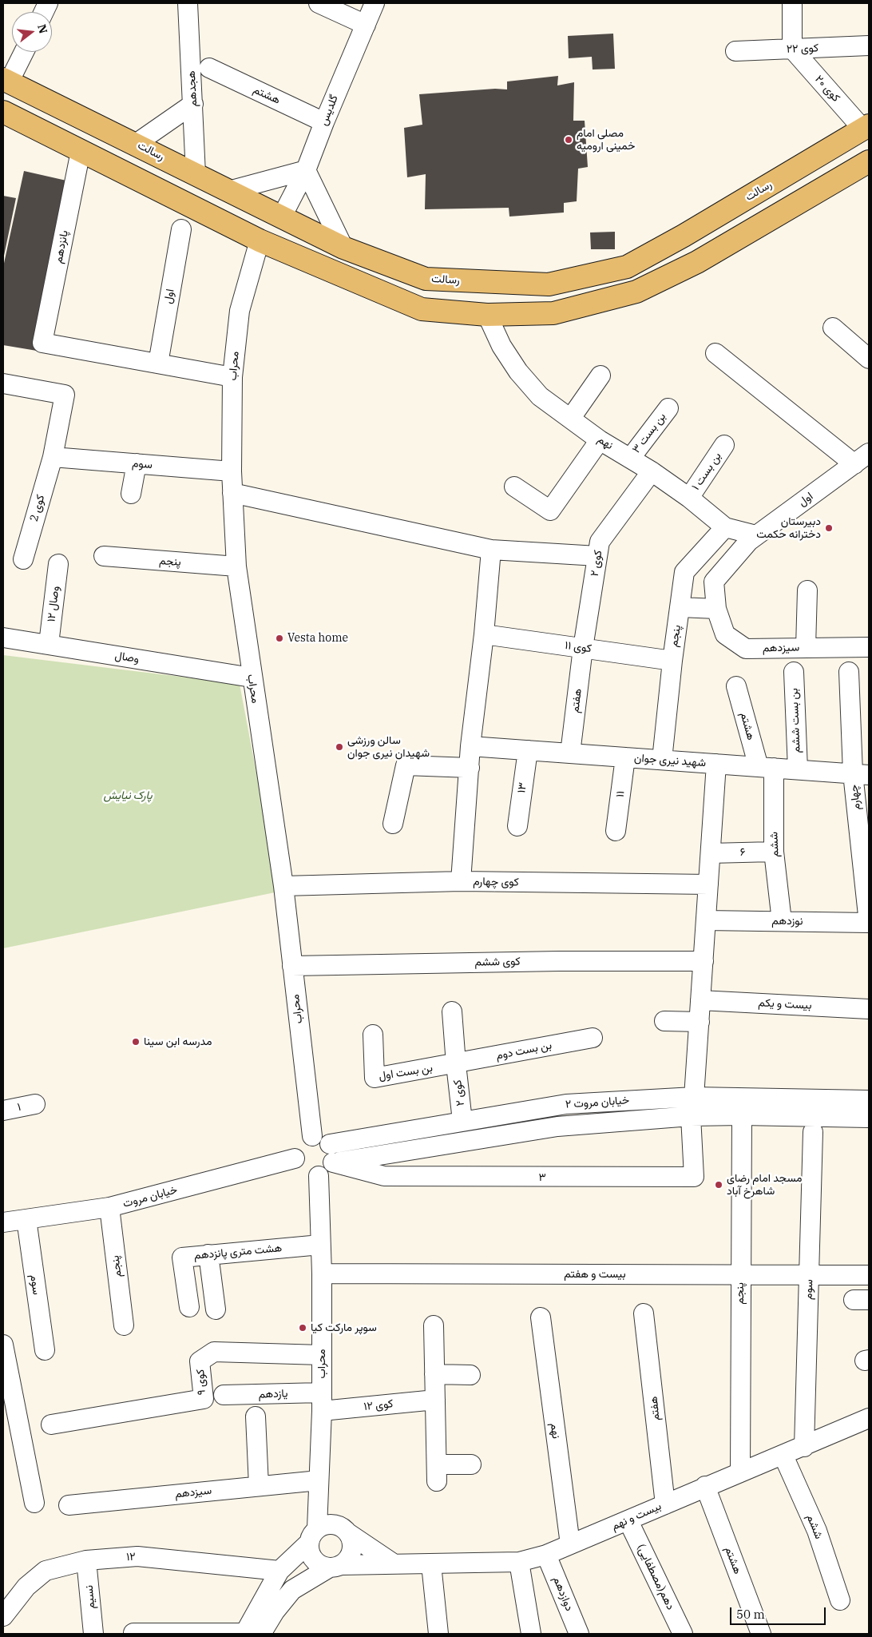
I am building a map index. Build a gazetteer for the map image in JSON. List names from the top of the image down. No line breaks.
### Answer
{"streets":{"main road":["رسالت"],"street":["کوی ۲۲","هجدهم","کوی ۲۰","هشتم","گلدیس","پانزدهم","اول","محراب","بن بست ۳","نهم","سوم","بن بست ۱","کوی 2","پنجم","کوی ۲","وصال ۱۲","کوی ۱۱","سیزدهم","وصال","هفتم","بن بست ششم","شهید نیری جوان","۱۳","۱۱","چهارم","ششم","۶","کوی چهارم","نوزدهم","کوی ششم","بیست و یکم","بن بست دوم","بن بست اول","خیابان مروت ۲","۱","۳","خیابان مروت","هشت متری پانزدهم","بیست و هفتم","کوی ۹","یازدهم","کوی ۱۲","بیست و نهم","۱۲","دهم(مصطفایی)","دوازدهم","نسیم"]},"crossings":[["کوی ۲۲","کوی ۲۰"],["هجدهم","رسالت"],["کوی ۲۰","رسالت"],["هشتم","گلدیس"],["هشتم","شهید نیری جوان"],["هشتم","ششم"],["هشتم","بیست و نهم"],["گلدیس","رسالت"],["پانزدهم","اول"],["اول","نهم"],["اول","سیزدهم"],["محراب","سوم"],["محراب","پنجم"],["محراب","سیزدهم"],["محراب","وصال"],["محراب","کوی چهارم"],["محراب","کوی ششم"],["محراب","خیابان مروت ۲"],["محراب","۳"],["محراب","خیابان مروت"],["محراب","هشت متری پانزدهم"],["محراب","بیست و هفتم"],["محراب","کوی ۹"],["محراب","یازدهم"],["محراب","کوی ۱۲"],["محراب","بیست و نهم"],["بن بست ۳","نهم"],["نهم","بن بست ۱"],["نهم","پنجم"],["نهم","کوی ۲"],["نهم","بیست و نهم"],["سوم","کوی 2"],["سوم","خیابان مروت"],["سوم","بیست و هفتم"],["سوم","بیست و نهم"],["پنجم","کوی ۱۱"],["پنجم","شهید نیری جوان"],["پنجم","خیابان مروت ۲"],["پنجم","خیابان مروت"],["پنجم","بیست و هفتم"],["پنجم","بیست و نهم"],["کوی ۲","کوی ۱۱"],["کوی ۲","هفتم"],["کوی ۲","بن بست دوم"],["کوی ۲","بن بست اول"],["کوی ۲","خیابان مروت ۲"],["وصال ۱۲","وصال"],["کوی ۱۱","هفتم"],["هفتم","شهید نیری جوان"],["هفتم","بیست و نهم"],["بن بست ششم","شهید نیری جوان"],["شهید نیری جوان","۱۳"],["شهید نیری جوان","۱۱"],["شهید نیری جوان","چهارم"],["شهید نیری جوان","ششم"],["چهارم","نوزدهم"],["ششم","۶"],["ششم","نوزدهم"],["ششم","بیست و نهم"],["بن بست دوم","بن بست اول"],["خیابان مروت ۲","۳"],["خیابان مروت ۲","خیابان مروت"],["۳","خیابان مروت"],["یازدهم","کوی ۱۲"],["بیست و نهم","دهم(مصطفایی)"],["بیست و نهم","دوازدهم"],["۱۲","نسیم"]],"parks":["پارک نیایش"],"places":["مصلی امام خمینی ارومیه","دبیرستان دخترانه حکمت","Vesta home","سالن ورزشی شهیدان نیری جوان","مدرسه ابن سینا","مسجد امام رضای شاهرخ آباد","سوپر مارکت کیا"],"scale_bar":"50 m","north":"right"}
